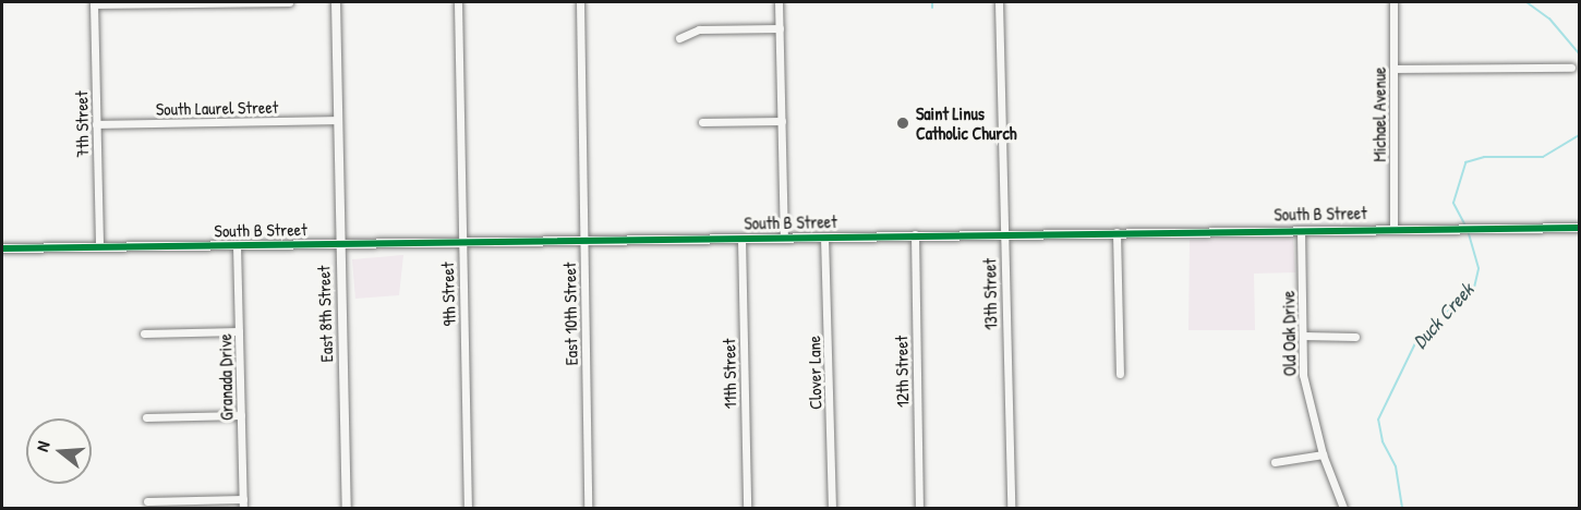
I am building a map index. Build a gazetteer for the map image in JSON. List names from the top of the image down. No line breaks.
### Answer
{"streets":{"street":["South Laurel Street","Michael Avenue","7th Street","South B Street","9th Street","13th Street","East 8th Street","East 10th Street","Old Oak Drive","12th Street","Clover Lane","11th Street","Granada Drive"]},"crossings":[["South Laurel Street","7th Street"],["South Laurel Street","East 8th Street"],["Michael Avenue","South B Street"],["7th Street","South B Street"],["South B Street","9th Street"],["South B Street","13th Street"],["South B Street","East 8th Street"],["South B Street","East 10th Street"],["South B Street","Old Oak Drive"],["South B Street","12th Street"],["South B Street","Clover Lane"],["South B Street","11th Street"],["South B Street","Granada Drive"]],"water":["Duck Creek"],"places":["Saint Linus Catholic Church"],"north":"left"}
